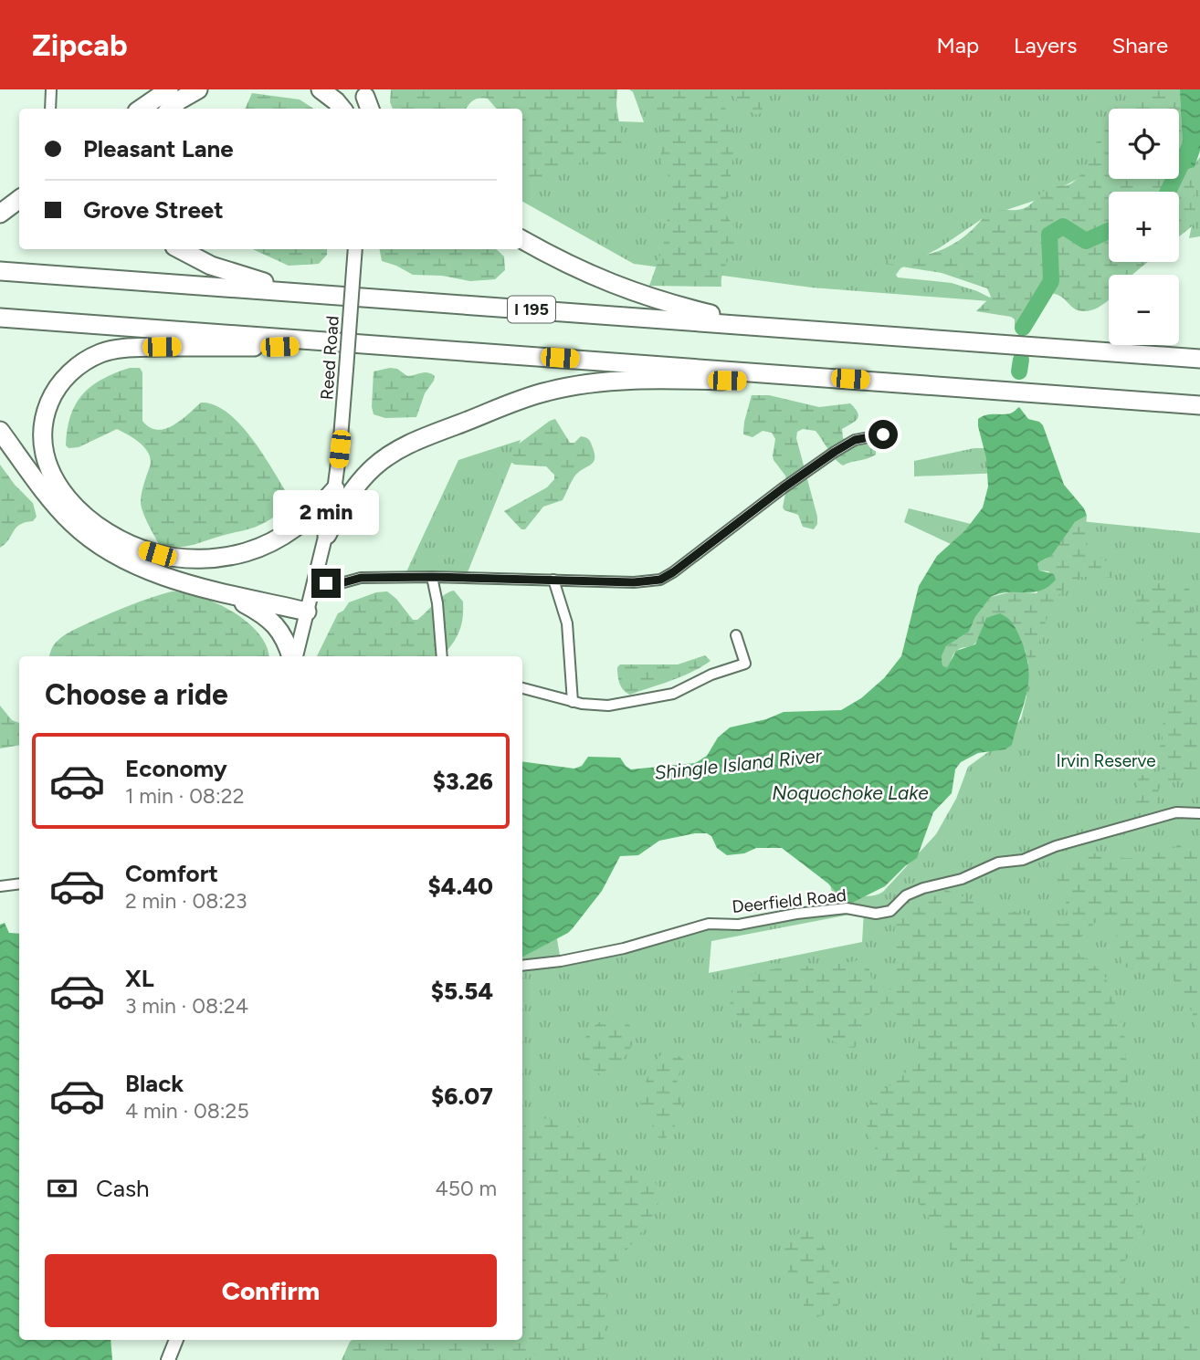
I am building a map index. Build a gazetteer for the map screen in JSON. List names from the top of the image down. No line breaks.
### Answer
{"streets":{"highway":["I 195"],"street":["Reed Road","Deerfield Road"]},"water":["Shingle Island River","Noquochoke Lake"],"parks":["Irvin Reserve"],"page":{"header":"Zipcab","nav":["Map","Layers","Share"],"map_buttons":["+","−"],"banner":["Pleasant Lane","Grove Street"],"bubble":"2 min","heading":"Choose a ride","list":[{"name":"Economy","note":"1 min · 08:22","value":"$3.26"},{"name":"Comfort","note":"2 min · 08:23","value":"$4.40"},{"name":"XL","note":"3 min · 08:24","value":"$5.54"},{"name":"Black","note":"4 min · 08:25","value":"$6.07"}],"pay":["Cash","450 m"],"buttons":"Confirm"}}
